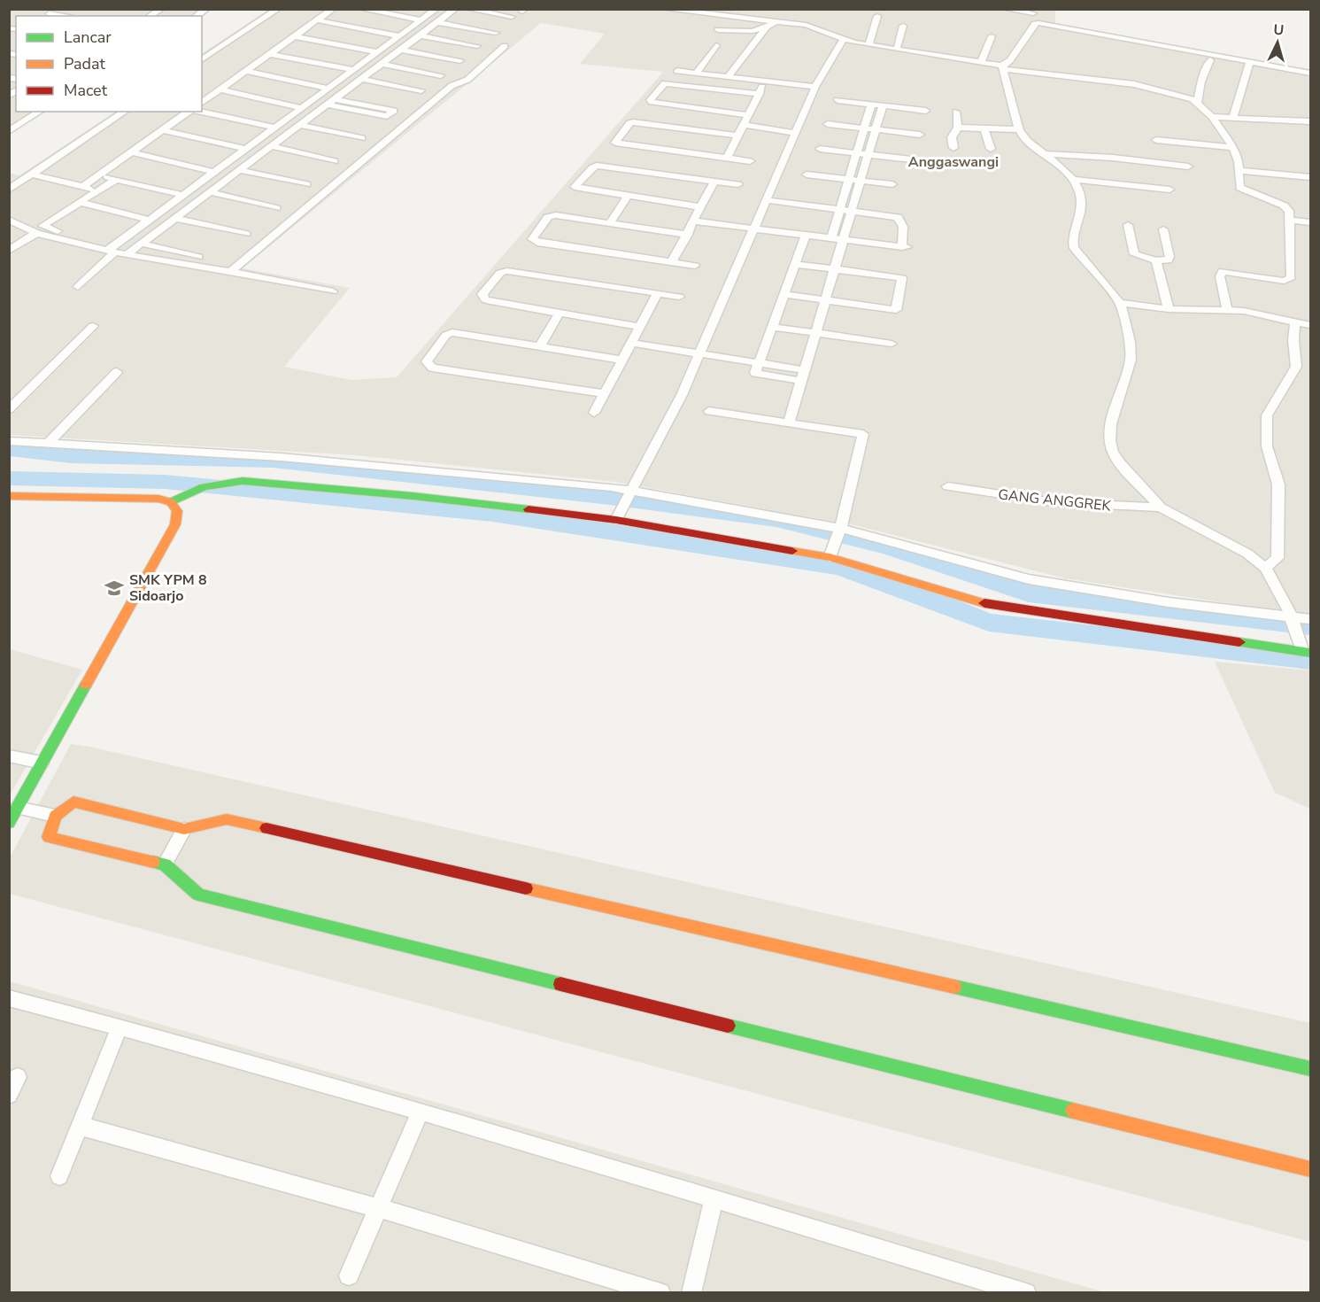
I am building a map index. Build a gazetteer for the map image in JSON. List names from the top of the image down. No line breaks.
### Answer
{"streets":{"street":["GANG ANGGREK"]},"districts":["Anggaswangi"],"places":{"school or university":["SMK YPM 8 Sidoarjo"]},"legend":["Lancar","Padat","Macet"],"north":"top"}
